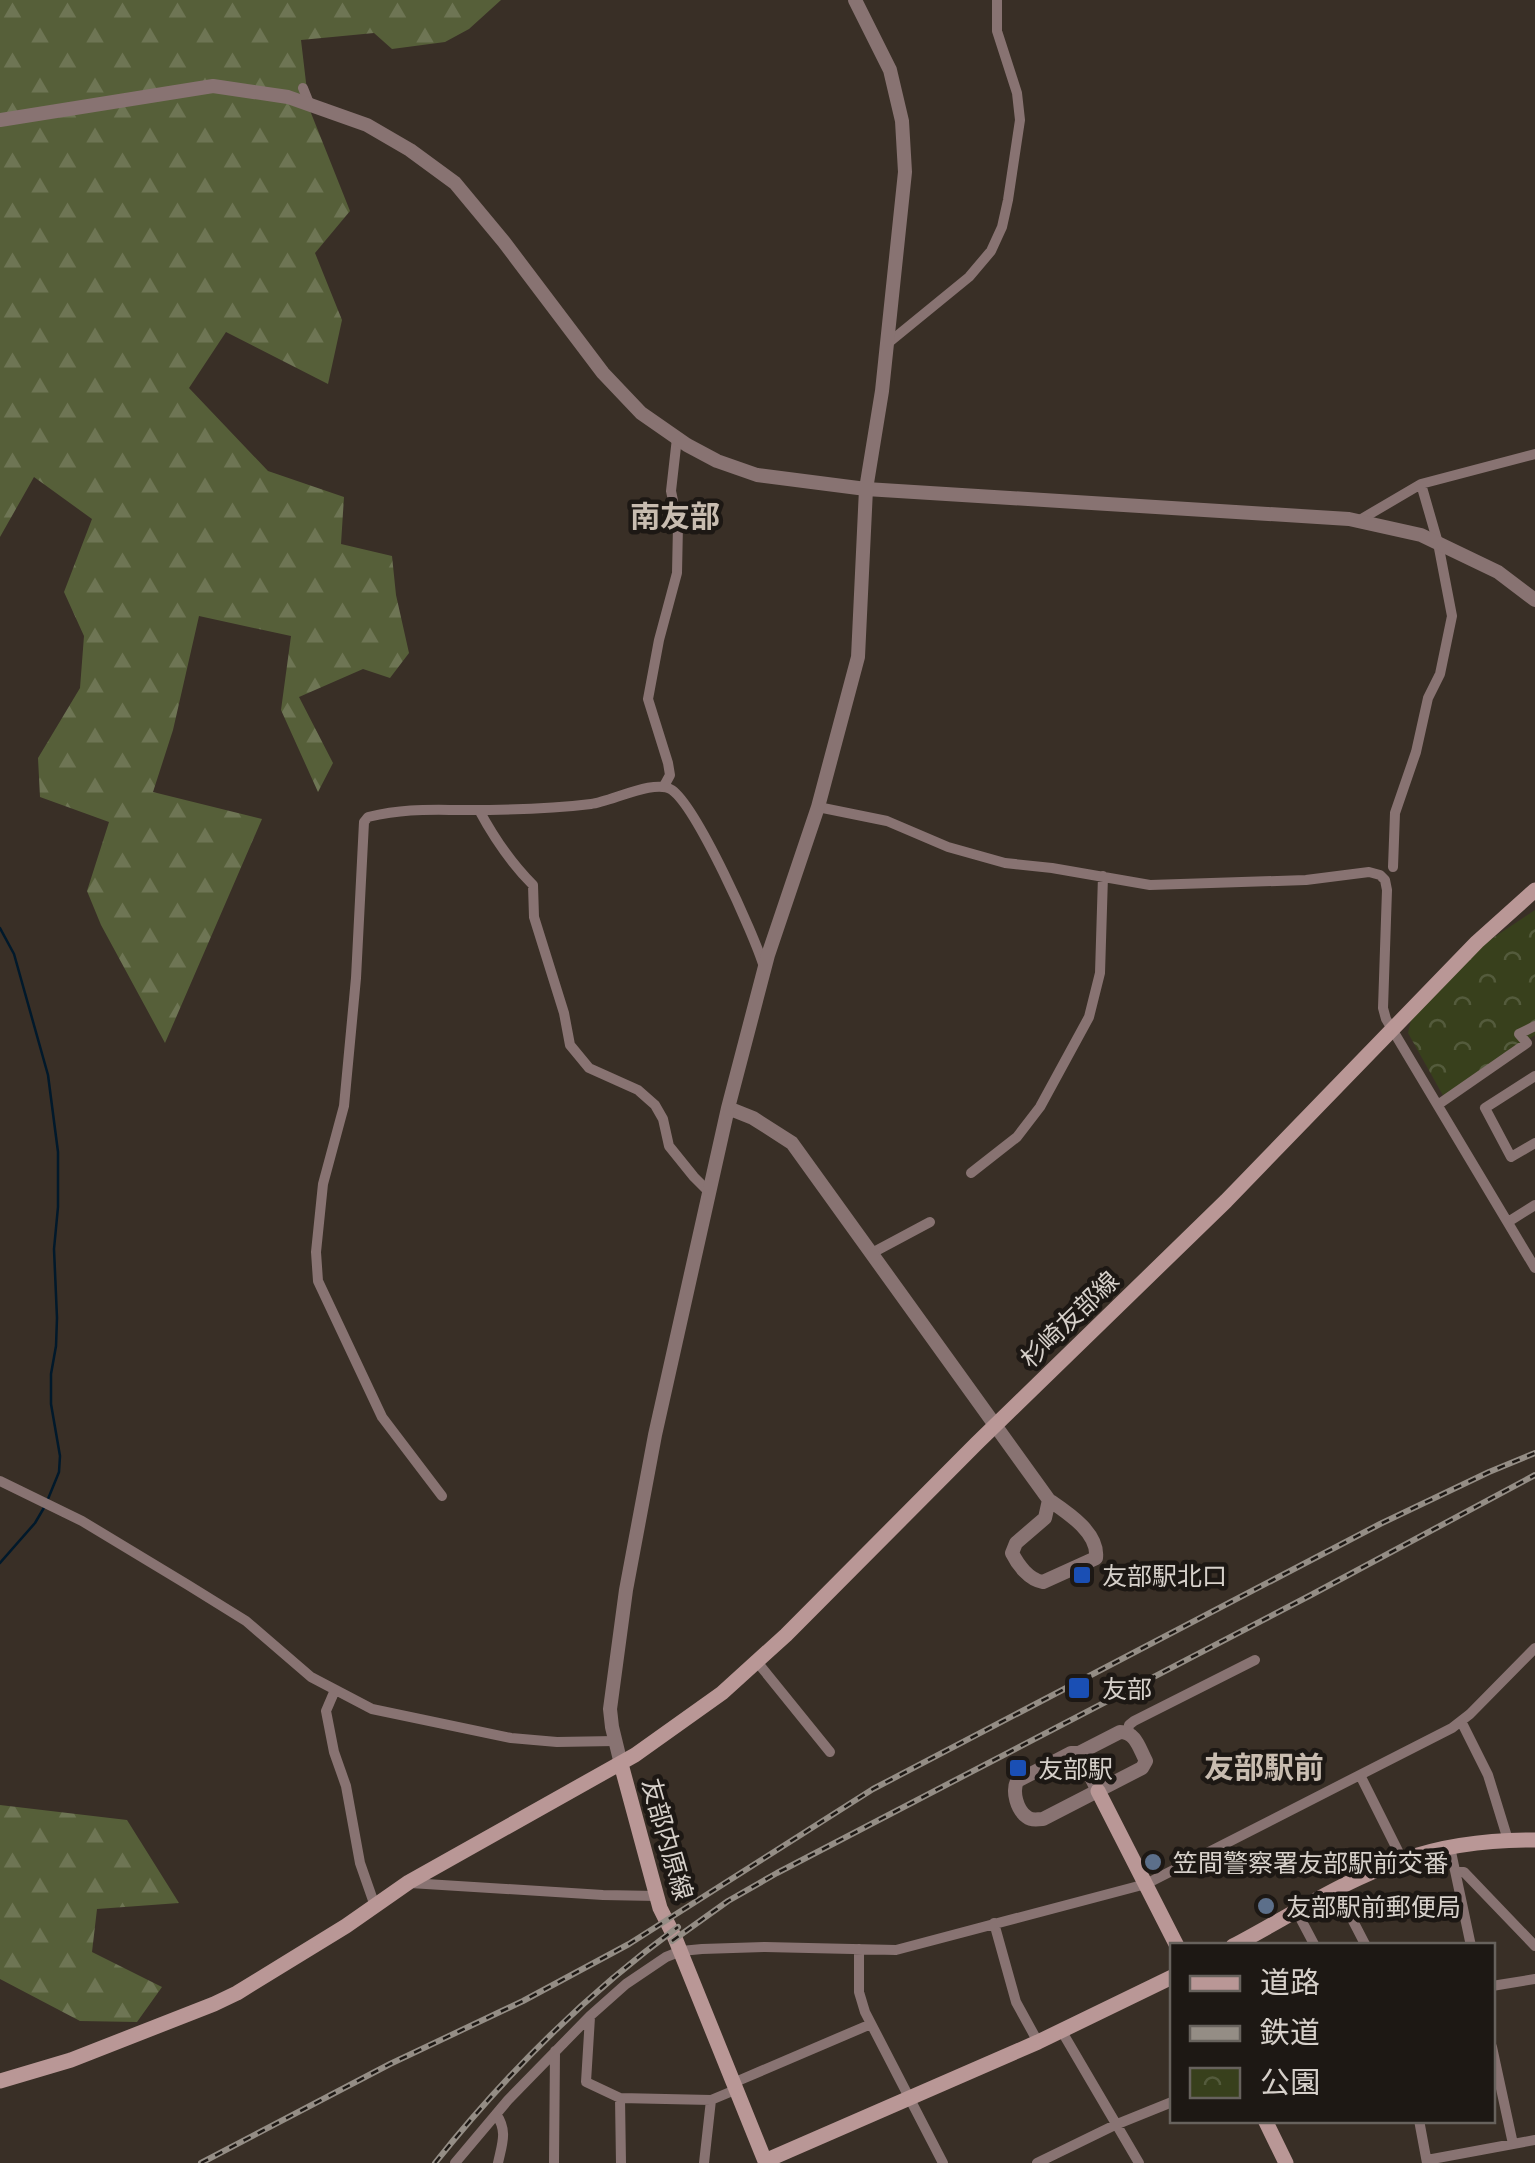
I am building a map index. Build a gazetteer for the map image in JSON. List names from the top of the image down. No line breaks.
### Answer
{"streets":{"main road":["杉崎友部線","友部内原線"]},"crossings":[["杉崎友部線","友部内原線"]],"districts":["南友部","友部駅前"],"places":{"transit":["友部駅北口","友部","友部駅"],"other":["笠間警察署友部駅前交番","友部駅前郵便局"]},"legend":["道路","鉄道","公園"]}
